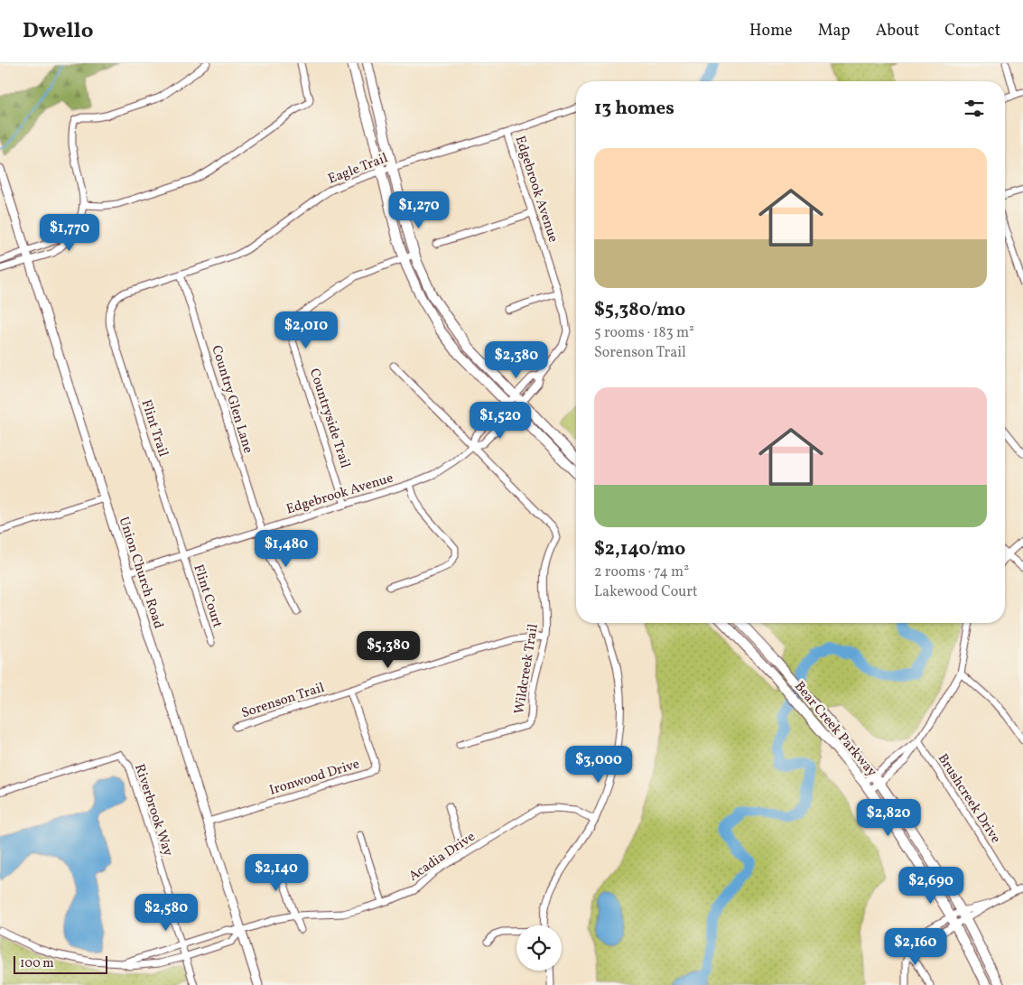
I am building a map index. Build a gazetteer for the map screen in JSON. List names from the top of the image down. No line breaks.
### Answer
{"streets":{"main road":["Bear Creek Parkway"],"street":["Eagle Trail","Edgebrook Avenue","Country Glen Lane","Countryside Trail","Flint Trail","Union Church Road","Flint Court","Wildcreek Trail","Sorenson Trail","Ironwood Drive","Brushcreek Drive","Riverbrook Way","Acadia Drive"]},"crossings":[["Eagle Trail","Edgebrook Avenue"],["Eagle Trail","Country Glen Lane"],["Eagle Trail","Flint Trail"],["Edgebrook Avenue","Country Glen Lane"],["Edgebrook Avenue","Countryside Trail"],["Edgebrook Avenue","Flint Trail"],["Edgebrook Avenue","Union Church Road"],["Edgebrook Avenue","Flint Court"],["Edgebrook Avenue","Wildcreek Trail"],["Flint Trail","Flint Court"],["Union Church Road","Ironwood Drive"],["Union Church Road","Acadia Drive"],["Wildcreek Trail","Sorenson Trail"],["Sorenson Trail","Ironwood Drive"]],"scale_bar":"100 m","page":{"header":"Dwello","nav":["Home","Map","About","Contact"],"heading":"13 homes","list":[{"name":"$5,380/mo","note":"5 rooms · 183 m² · Sorenson Trail"},{"name":"$2,140/mo","note":"2 rooms · 74 m² · Lakewood Court"}],"price":["$1,270","$1,770","$2,010","$2,380","$1,520","$1,480","$5,380","$3,000","$2,820","$2,140","$2,690","$2,580","$2,160"],"scale":"100 m"}}
